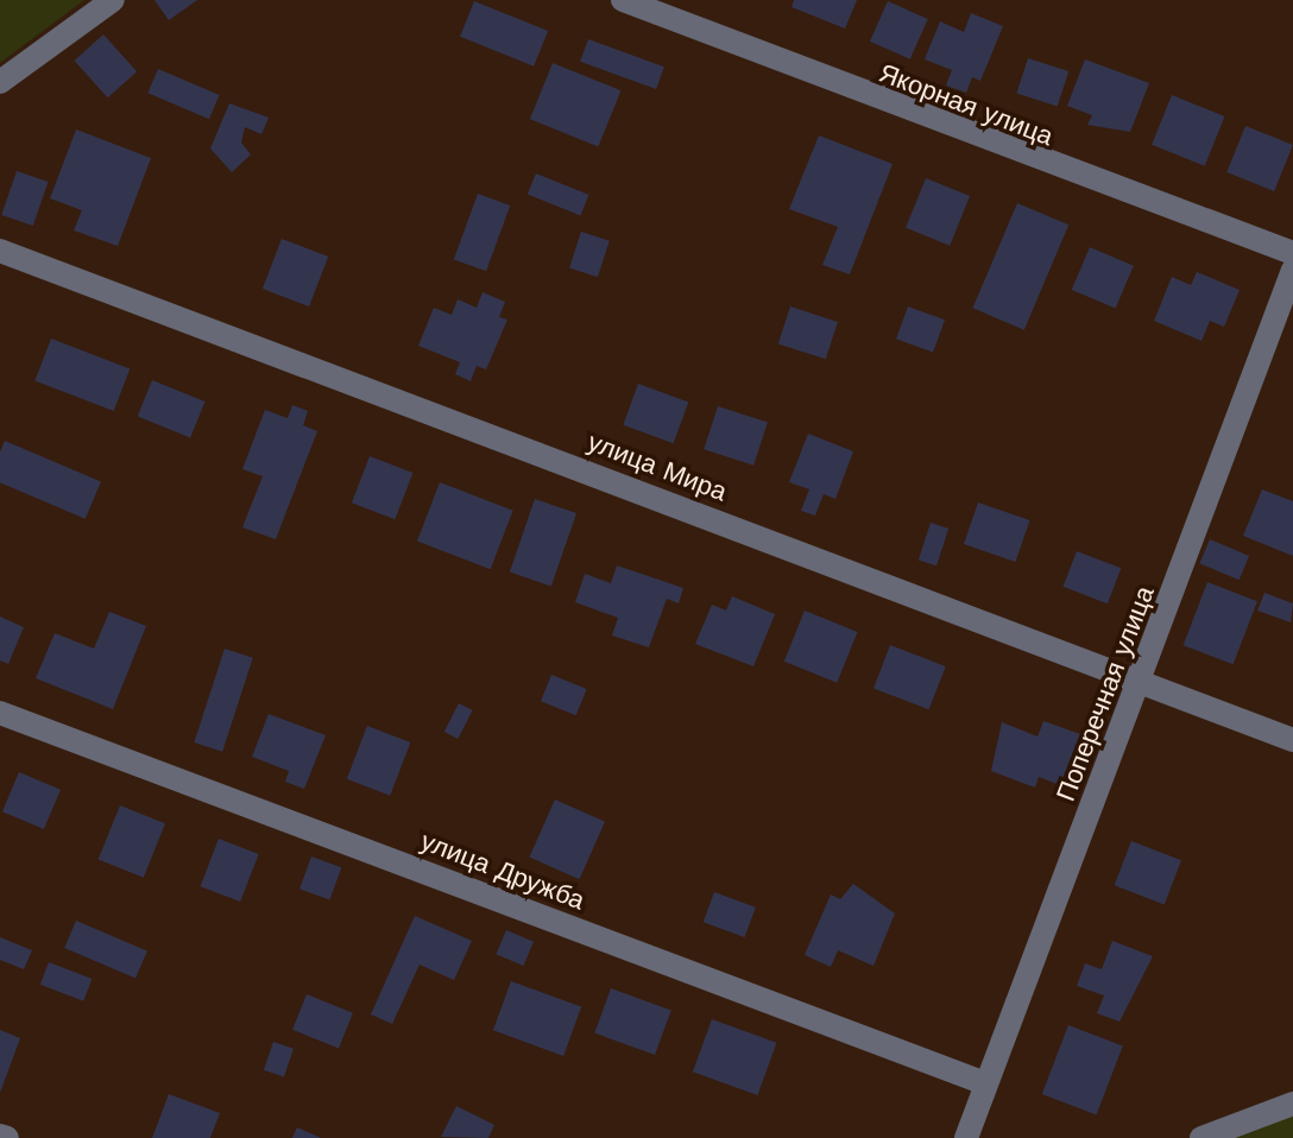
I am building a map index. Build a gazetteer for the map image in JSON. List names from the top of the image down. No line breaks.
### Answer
{"streets":{"street":["Якорная улица","улица Мира","Поперечная улица","улица Дружба"]},"crossings":[["улица Мира","Поперечная улица"],["Поперечная улица","улица Дружба"]]}
